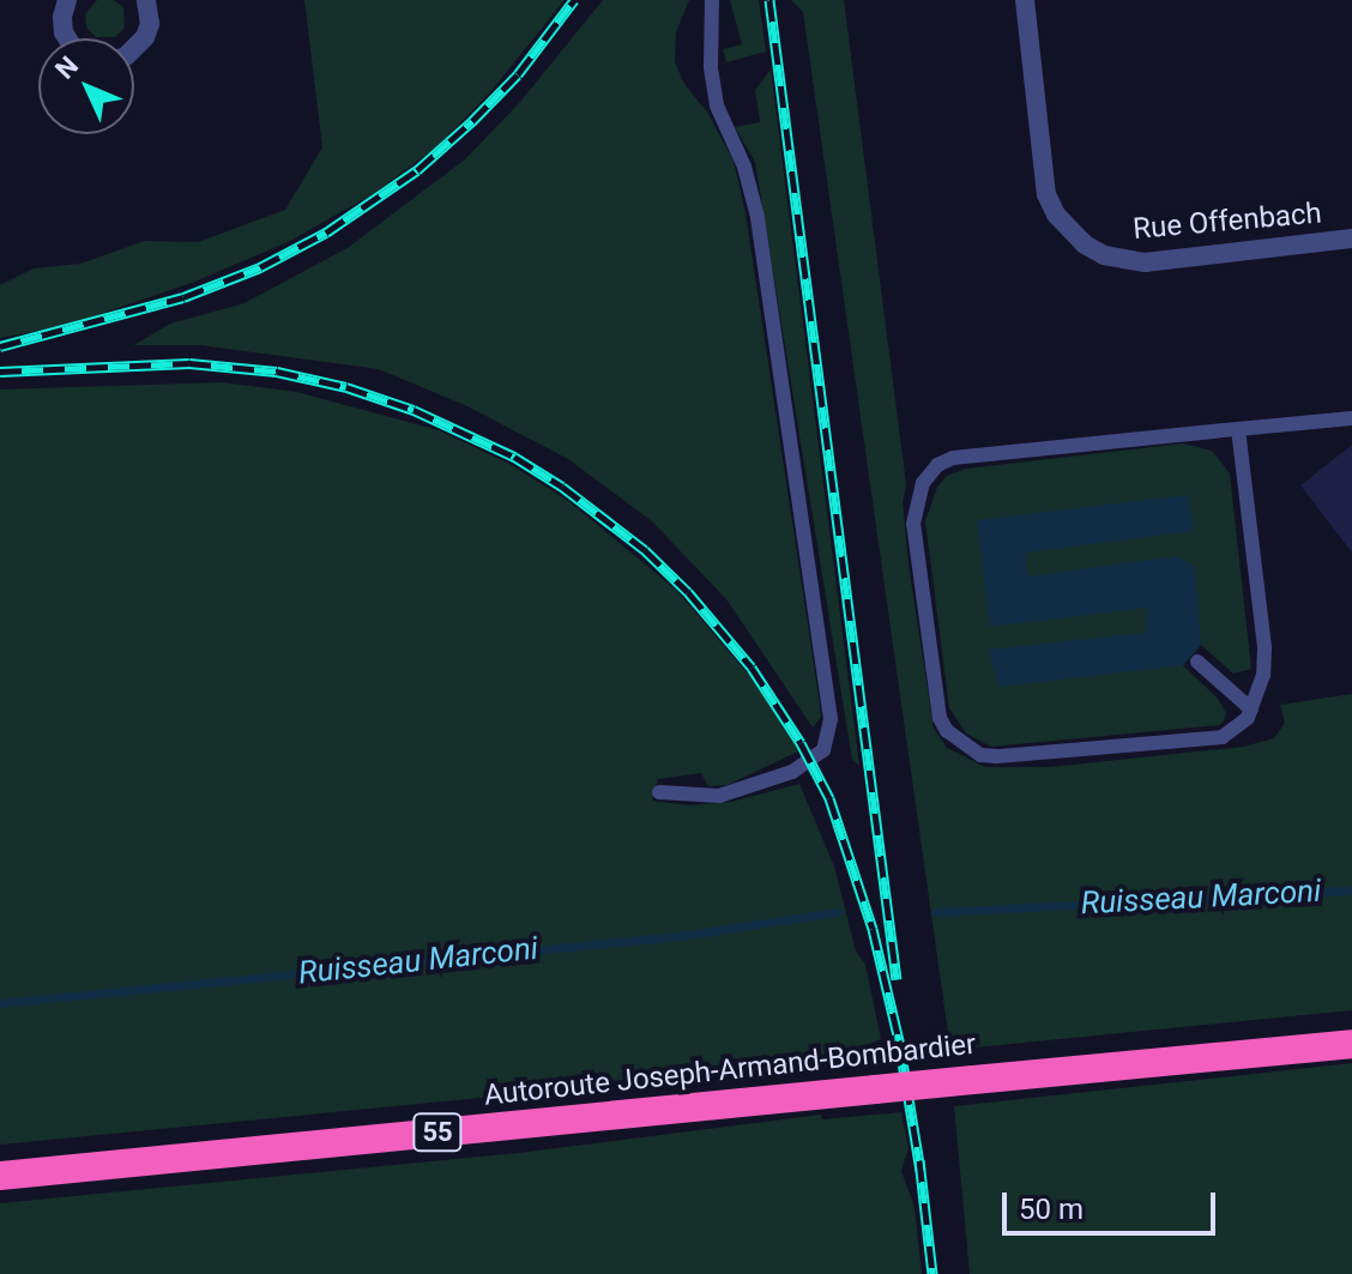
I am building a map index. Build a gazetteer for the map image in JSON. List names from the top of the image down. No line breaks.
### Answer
{"streets":{"highway":["Autoroute Joseph-Armand-Bombardier","55"],"street":["Rue Offenbach"]},"water":["Ruisseau Marconi"],"scale_bar":"50 m","north":"top left"}
